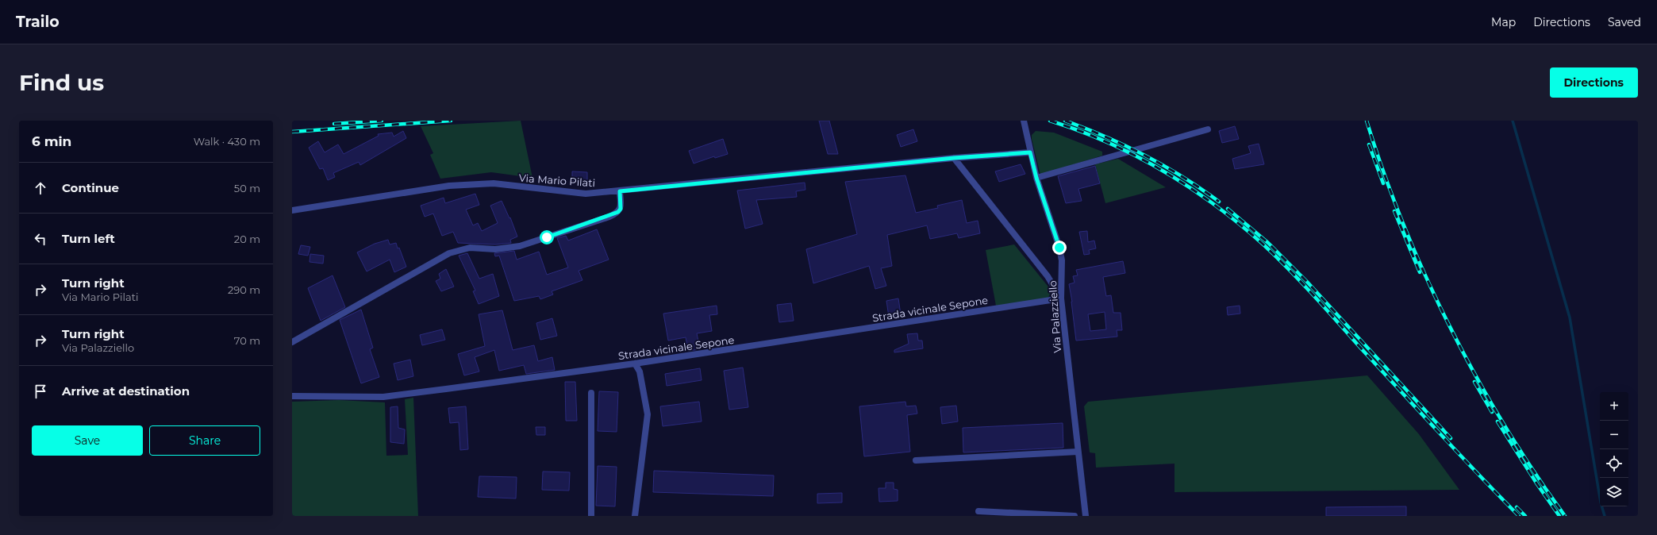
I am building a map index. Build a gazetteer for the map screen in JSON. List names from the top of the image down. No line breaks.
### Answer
{"streets":{"street":["Via Mario Pilati","Strada vicinale Sepone","Via Palazziello"]},"crossings":[["Via Mario Pilati","Via Palazziello"],["Strada vicinale Sepone","Via Palazziello"]],"page":{"header":"Trailo","nav":["Map","Directions","Saved"],"buttons":["Directions",["Save","Share"]],"title":"Find us","heading":["6 min","Walk · 430 m"],"list":[["Continue","50 m"],["Turn left","20 m"],["Turn right","Via Mario Pilati","290 m"],["Turn right","Via Palazziello","70 m"],"Arrive at destination"],"map_buttons":["+","−"]}}
